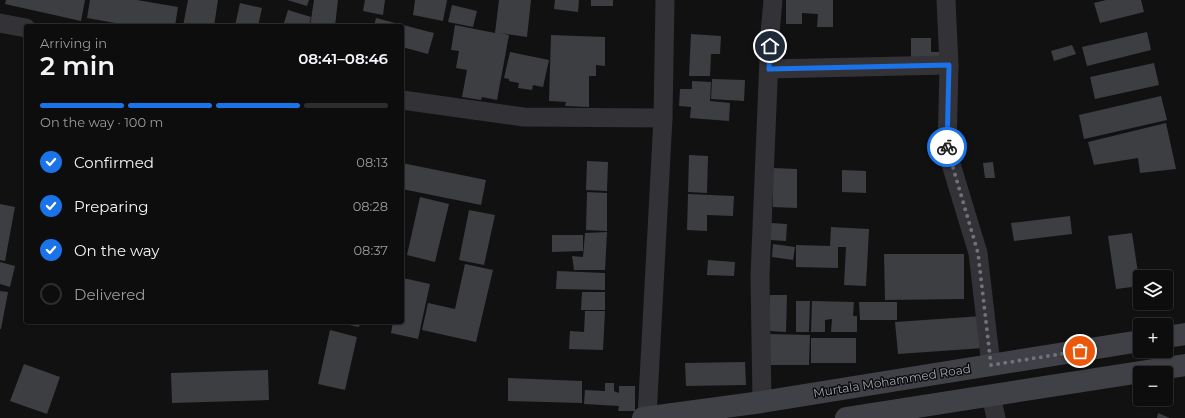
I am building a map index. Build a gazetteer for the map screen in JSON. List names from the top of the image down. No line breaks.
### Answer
{"streets":{"main road":["Murtala Mohammed Road"]},"page":{"heading":["2 min","Arriving in","08:41–08:46"],"bar":"On the way · 100 m","list":[["Confirmed","08:13"],["Preparing","08:28"],["On the way","08:37"],"Delivered"],"map_buttons":["+","−"]}}
